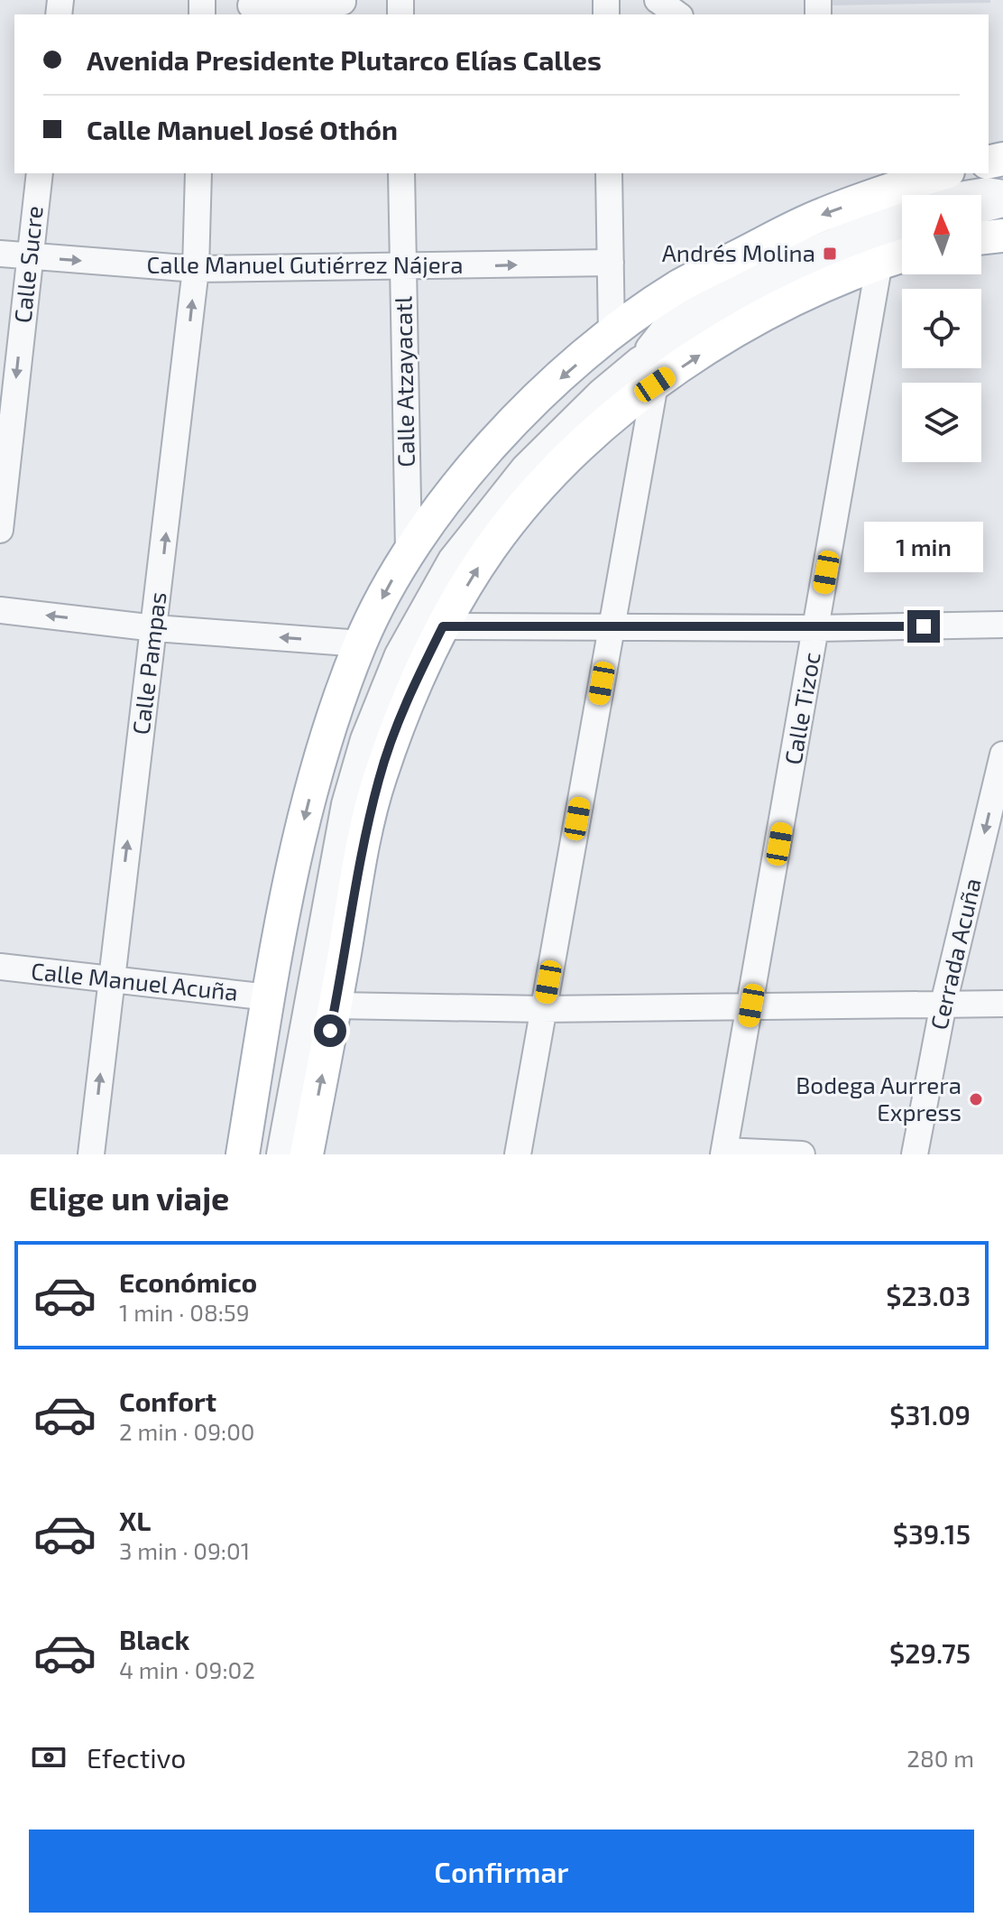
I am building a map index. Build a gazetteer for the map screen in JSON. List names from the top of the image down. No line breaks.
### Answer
{"streets":{"street":["Calle Sucre","Calle Manuel Gutiérrez Nájera","Calle Atzayacatl","Calle Pampas","Calle Tizoc","Cerrada Acuña","Calle Manuel Acuña"]},"crossings":[["Calle Sucre","Calle Manuel Gutiérrez Nájera"],["Calle Manuel Gutiérrez Nájera","Calle Atzayacatl"],["Calle Manuel Gutiérrez Nájera","Calle Pampas"],["Calle Pampas","Calle Manuel Acuña"]],"one_way":["Calle Sucre","Calle Manuel Gutiérrez Nájera","Cerrada Acuña"],"places":{"transit":["Andrés Molina"],"other":["Bodega Aurrera Express"]},"north":"top","page":{"banner":["Avenida Presidente Plutarco Elías Calles","Calle Manuel José Othón"],"bubble":"1 min","heading":"Elige un viaje","list":[{"name":"Económico","note":"1 min · 08:59","value":"$23.03"},{"name":"Confort","note":"2 min · 09:00","value":"$31.09"},{"name":"XL","note":"3 min · 09:01","value":"$39.15"},{"name":"Black","note":"4 min · 09:02","value":"$29.75"}],"pay":["Efectivo","280 m"],"buttons":"Confirmar"}}
